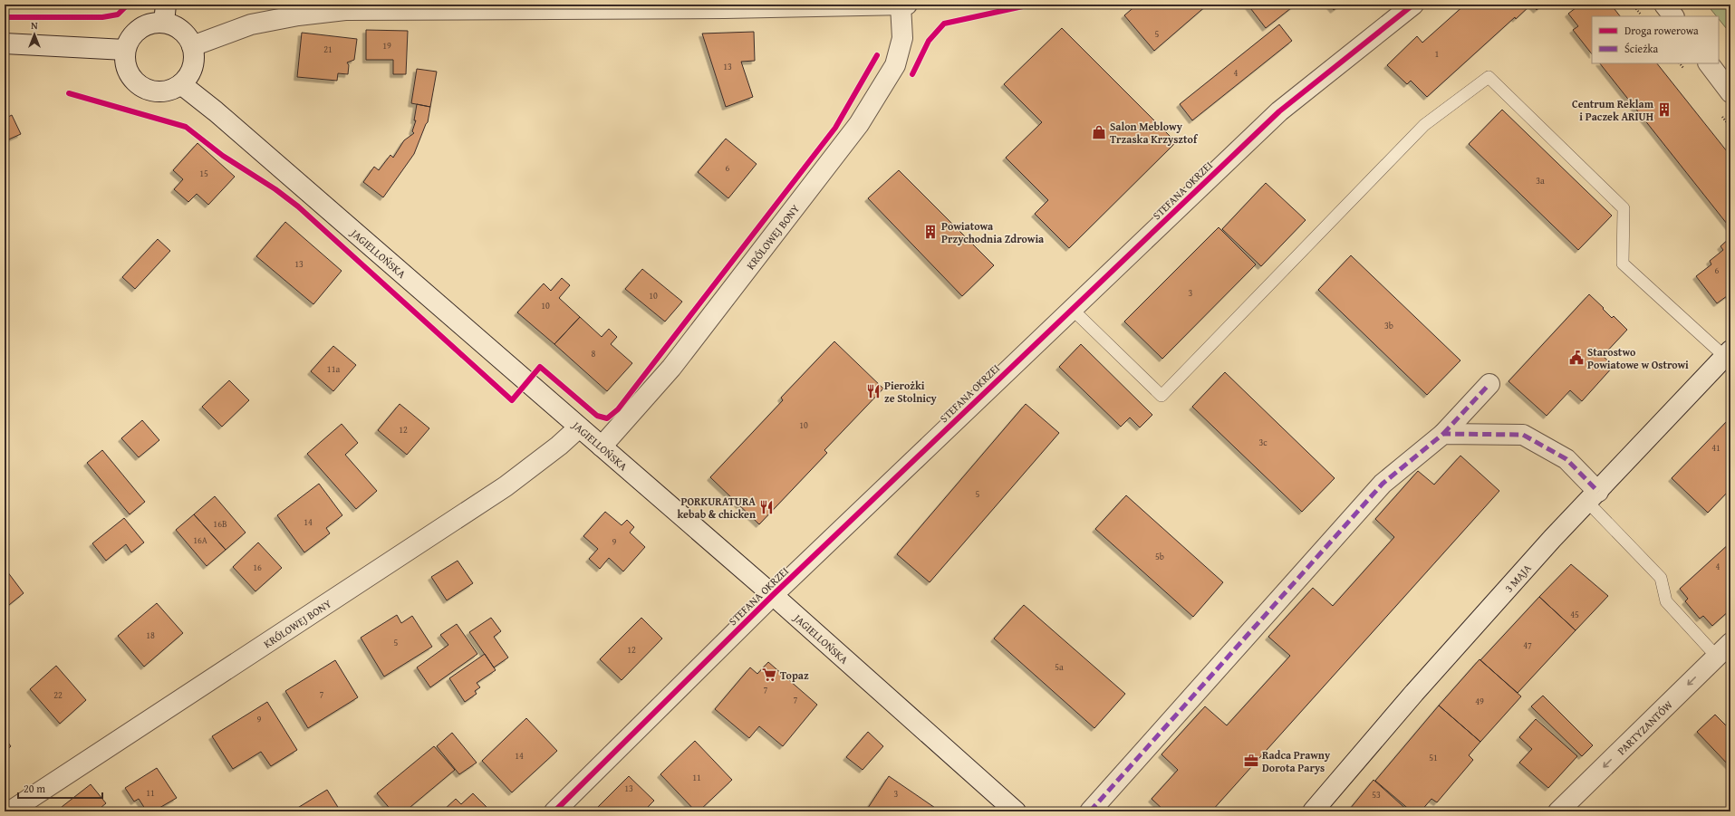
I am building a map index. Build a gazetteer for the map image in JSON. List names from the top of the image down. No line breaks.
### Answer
{"streets":{"street":["STEFANA OKRZEI","KRÓLOWEJ BONY","JAGIELLOŃSKA","3 MAJA","PARTYZANTÓW"]},"crossings":[["STEFANA OKRZEI","JAGIELLOŃSKA"],["KRÓLOWEJ BONY","JAGIELLOŃSKA"]],"one_way":["PARTYZANTÓW"],"places":{"building":["Centrum Reklam i Paczek ARIUH","Powiatowa Przychodnia Zdrowia"],"shop":["Salon Meblowy Trzaska Krzysztof"],"public building":["Starostwo Powiatowe w Ostrowi"],"restaurant":["Pierożki ze Stolnicy","PORKURATURA kebab & chicken"],"supermarket":["Topaz"],"office":["Radca Prawny Dorota Parys"]},"house_numbers":["5","19","21","1","13","4","6","15","3a","13","6","3","10","10","3b","8","11a","10","12","3c","41","5","14","16B","16A","9","5b","4","16","45","18","5","47","12","5a","7","7","22","7","49","9","14","51","11","13","11","3","53"],"legend":["Droga rowerowa","Ścieżka"],"scale_bar":"20 m","north":"top"}
